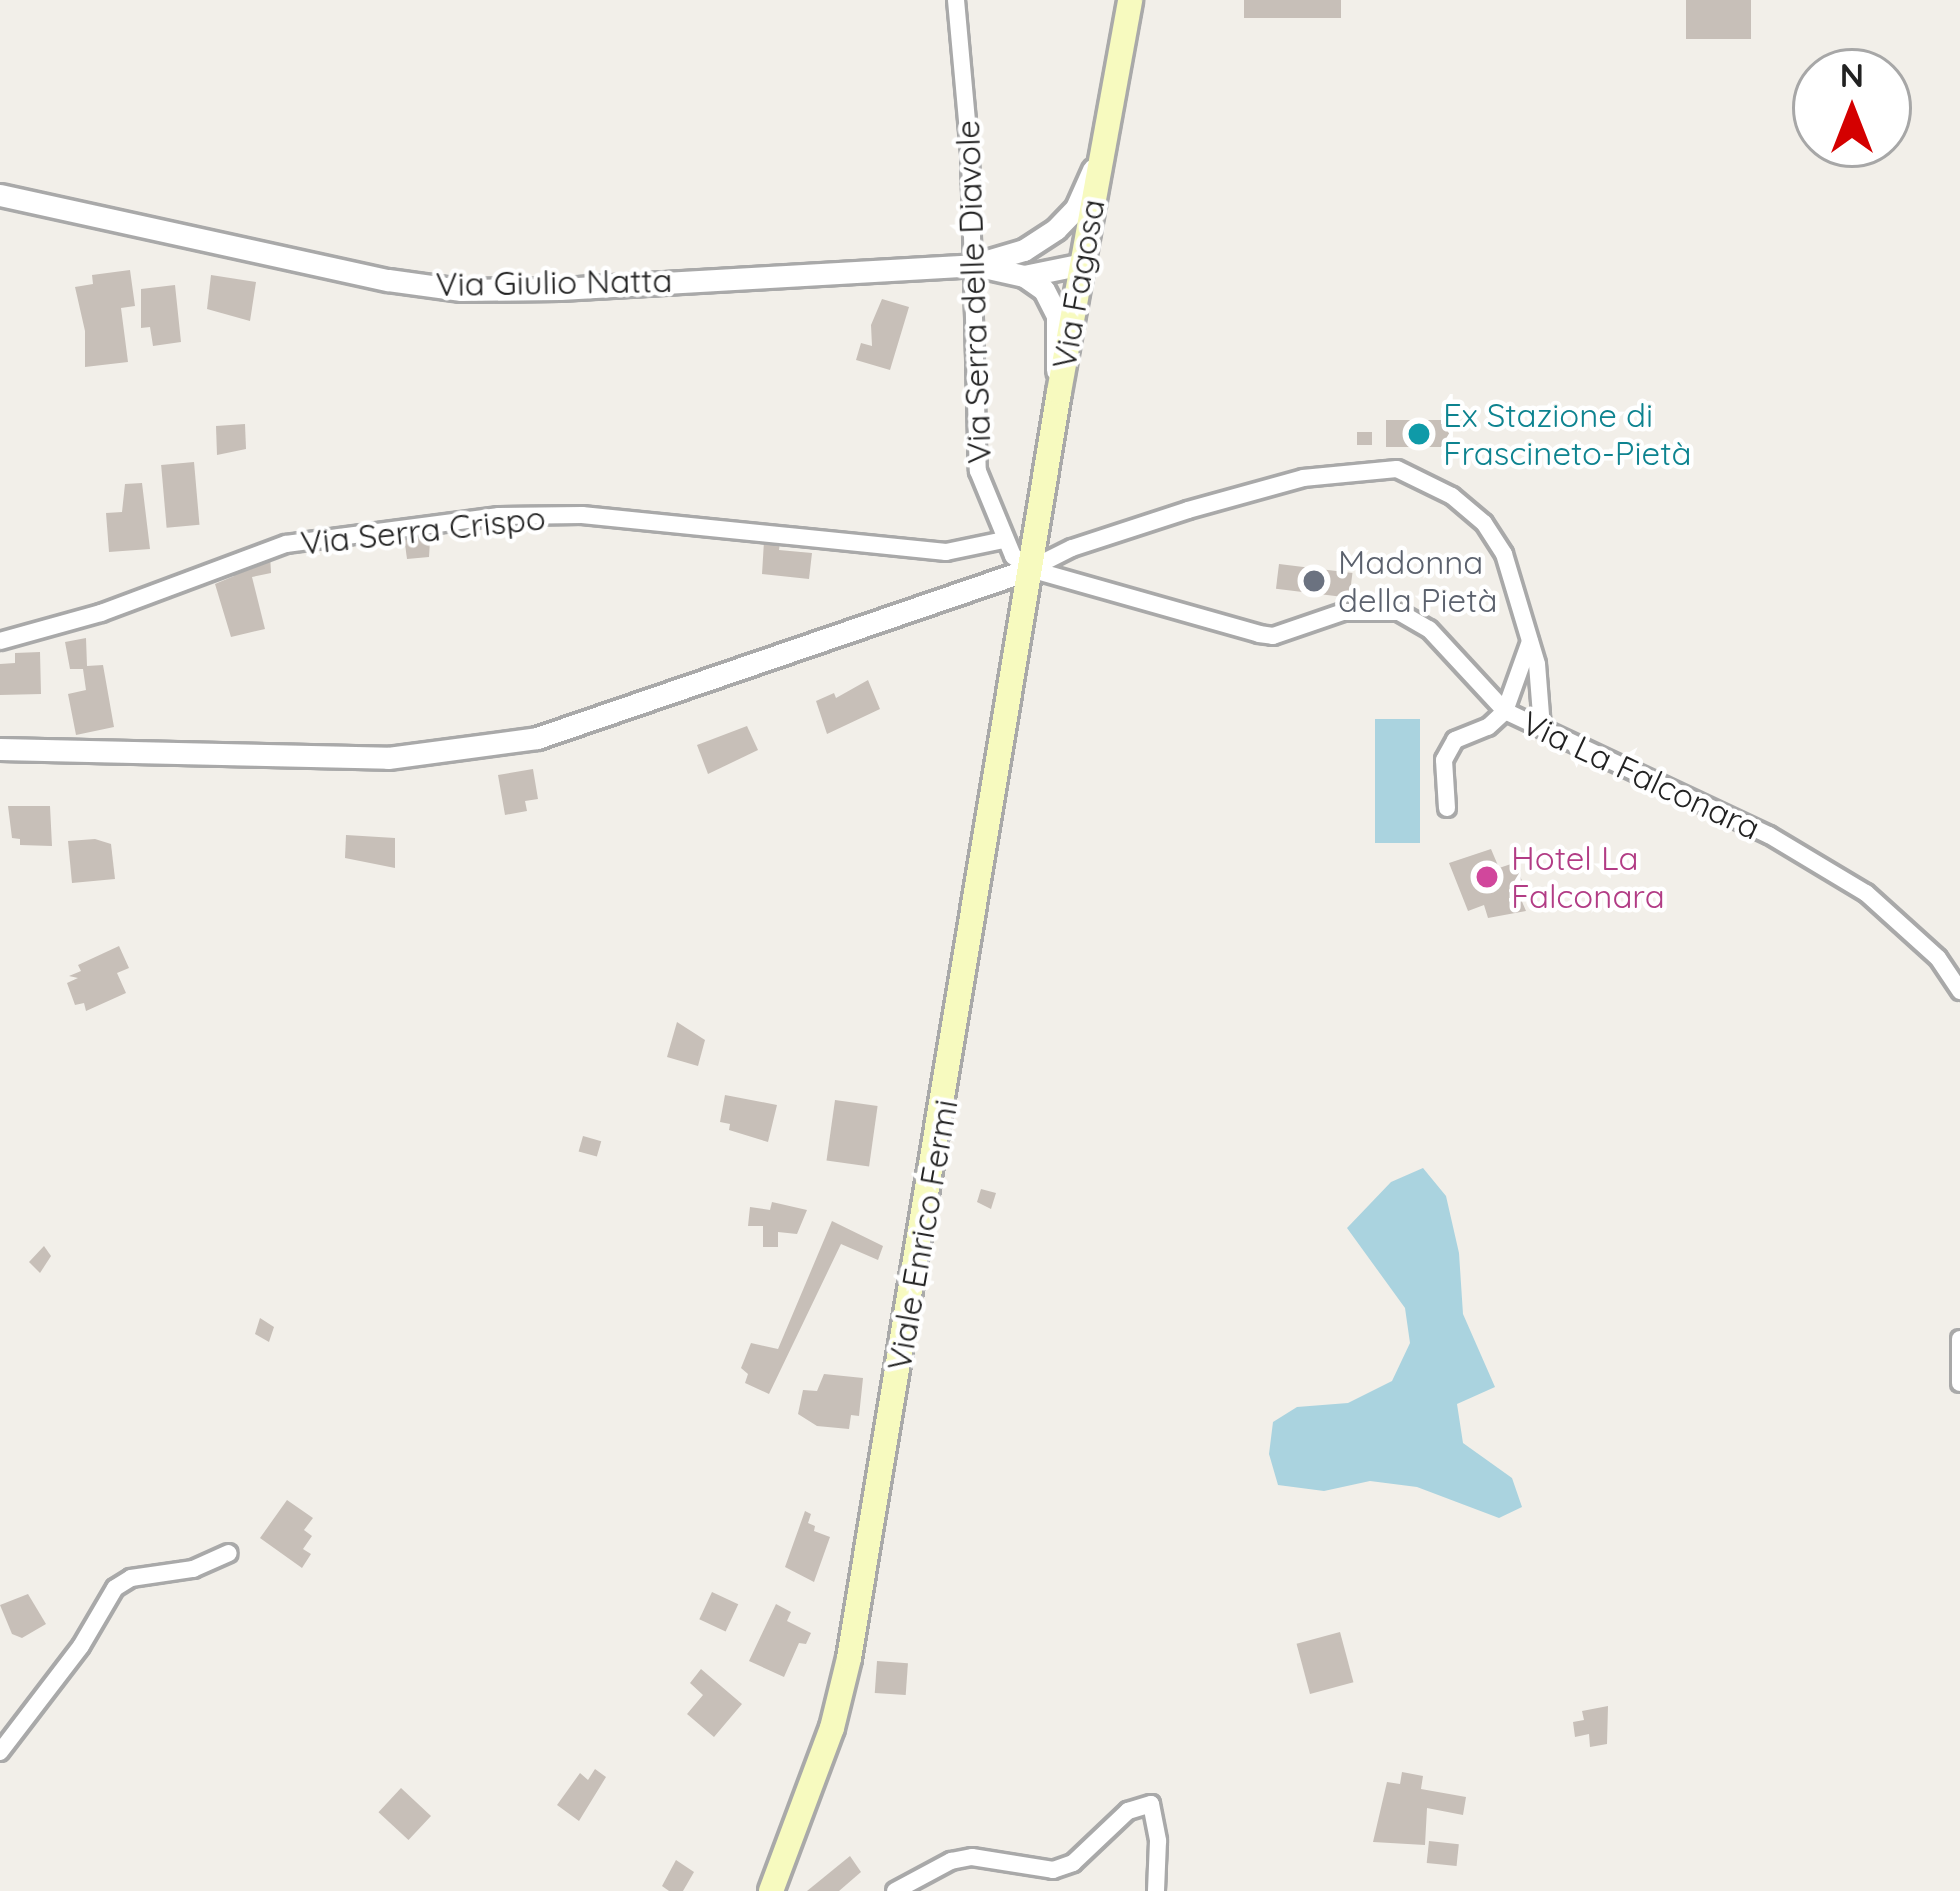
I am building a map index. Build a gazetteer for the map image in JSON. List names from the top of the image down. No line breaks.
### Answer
{"streets":{"main road":["Via Fagosa","Viale Enrico Fermi"],"street":["Via Giulio Natta","Via Serra delle Diavole","Via Serra Crispo","Via La Falconara"]},"crossings":[["Via Giulio Natta","Via Serra delle Diavole"],["Via Fagosa","Via Serra delle Diavole"],["Via Fagosa","Via La Falconara"],["Via Fagosa","Viale Enrico Fermi"],["Via Serra delle Diavole","Via Serra Crispo"],["Via Serra delle Diavole","Via La Falconara"],["Via Serra delle Diavole","Viale Enrico Fermi"],["Via La Falconara","Viale Enrico Fermi"]],"places":["Ex Stazione di Frascineto-Pietà","Madonna della Pietà","Hotel La Falconara"],"north":"top"}
